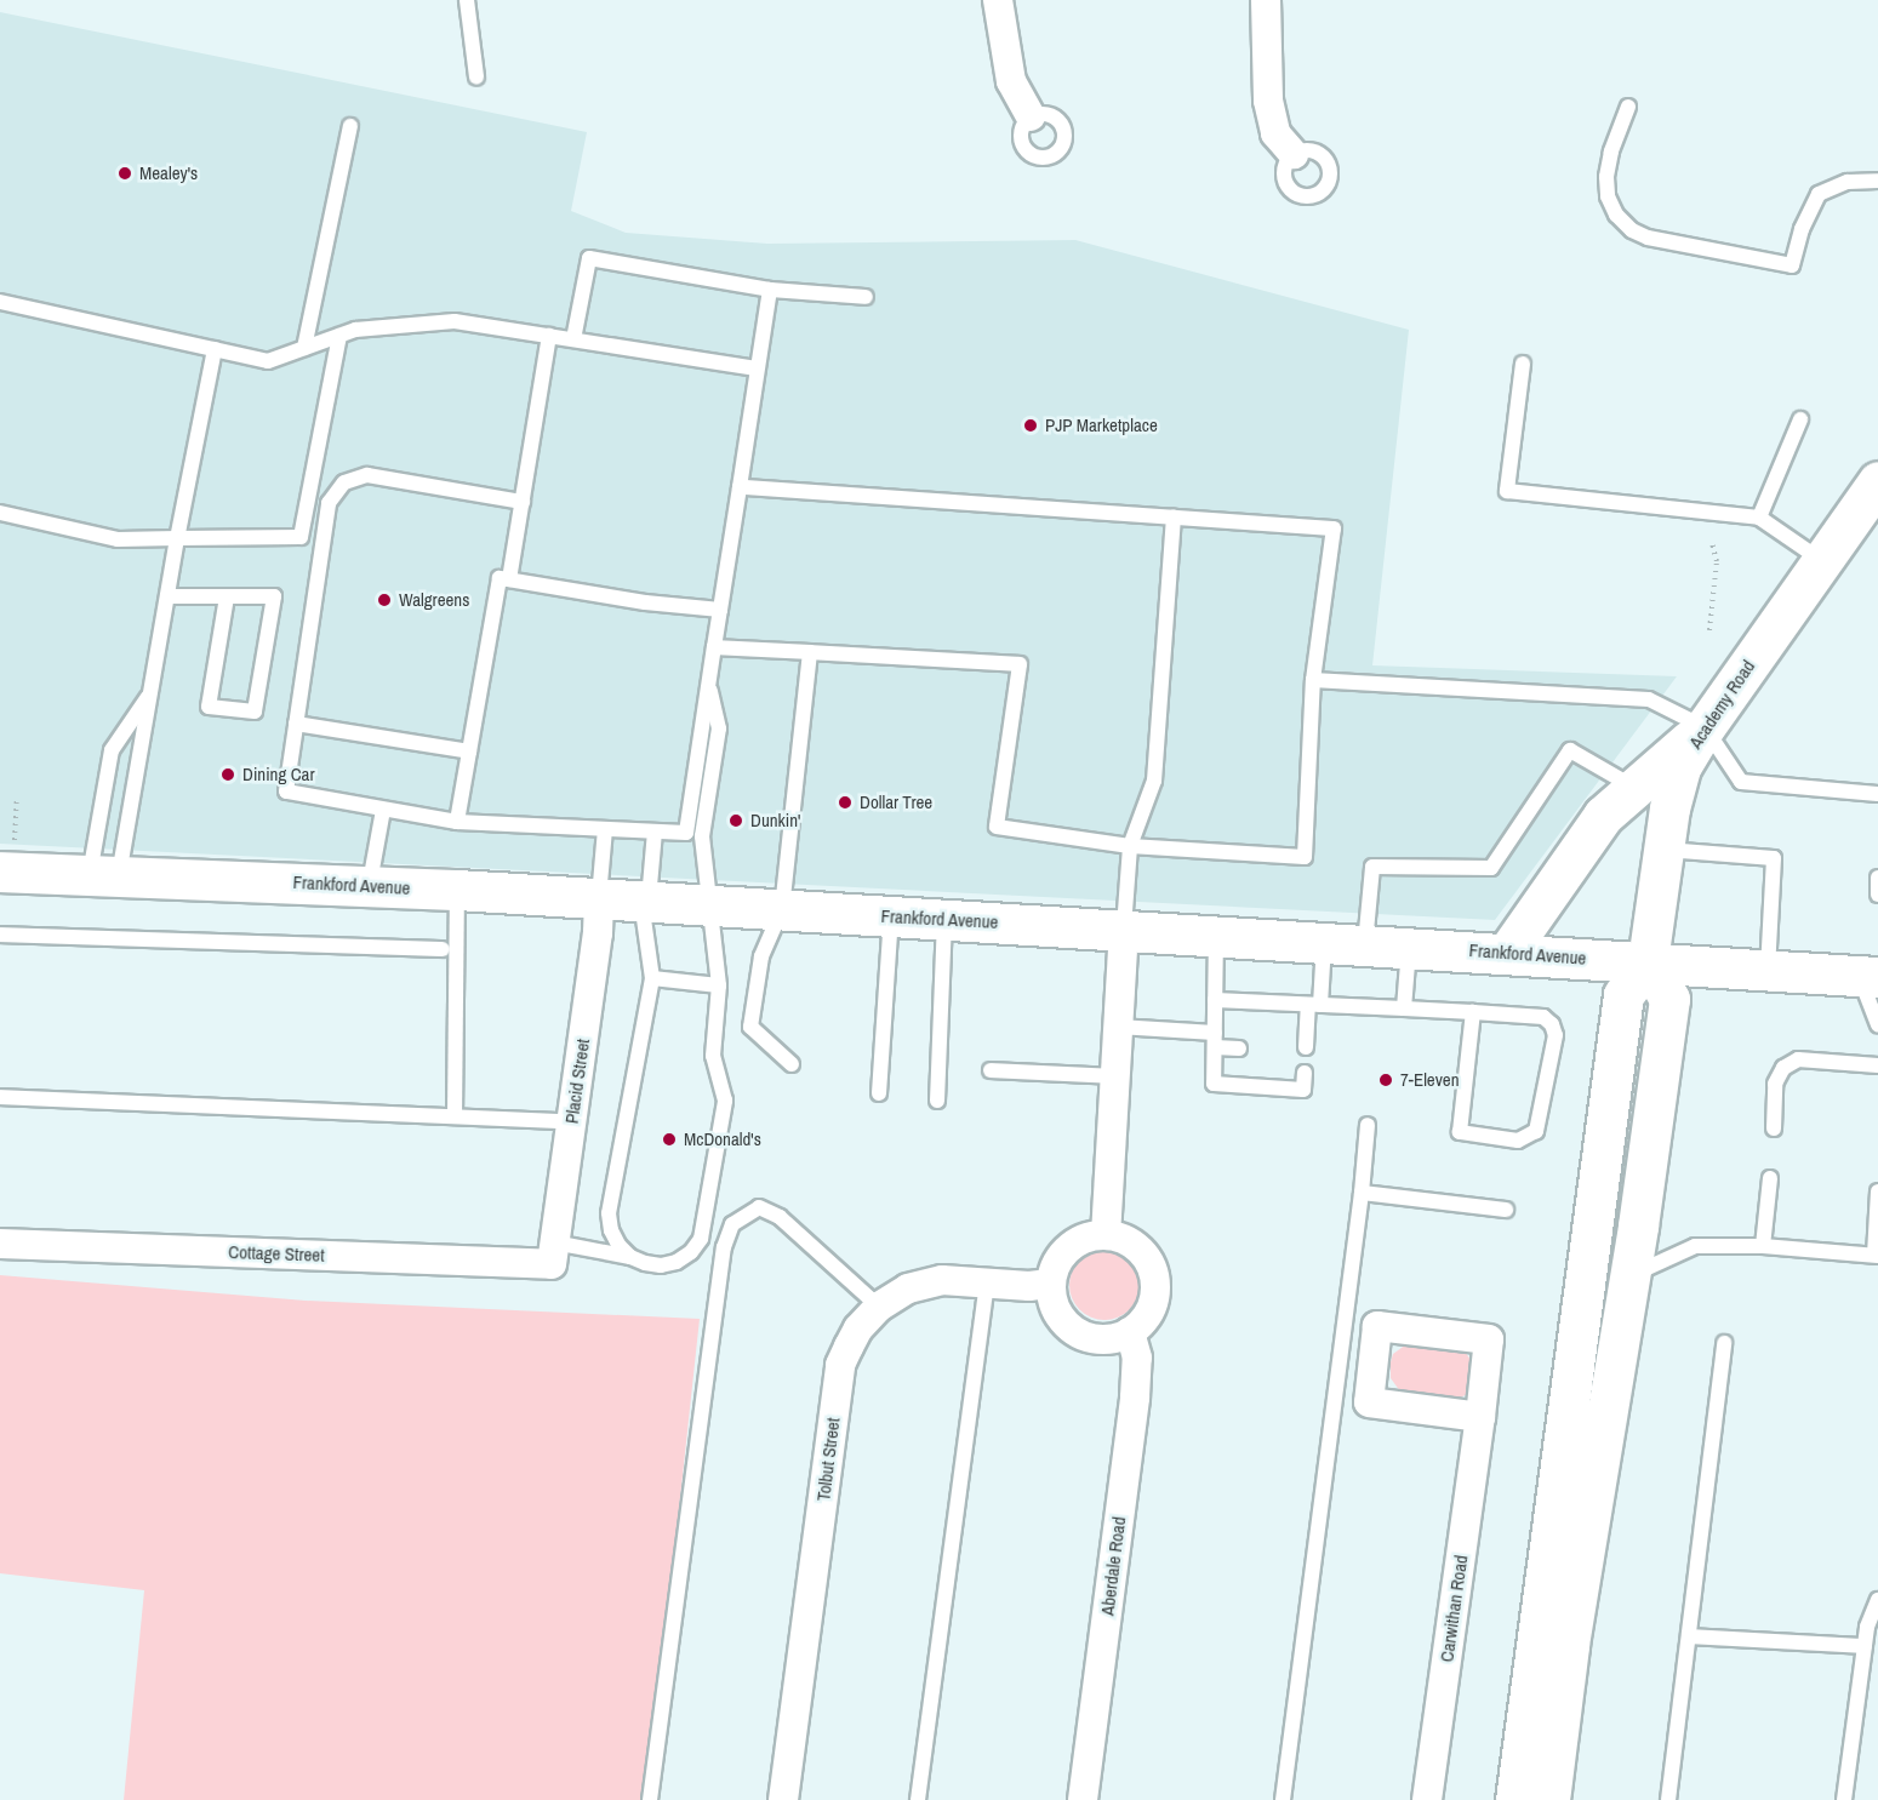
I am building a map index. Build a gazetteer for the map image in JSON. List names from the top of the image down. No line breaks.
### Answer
{"streets":{"main road":["Academy Road","Frankford Avenue"],"street":["Placid Street","Cottage Street","Tolbut Street","Aberdale Road","Carwithan Road"]},"crossings":[["Academy Road","Frankford Avenue"],["Frankford Avenue","Placid Street"],["Placid Street","Cottage Street"],["Tolbut Street","Aberdale Road"]],"places":["Mealey's","PJP Marketplace","Walgreens","Dining Car","Dollar Tree","Dunkin'","7-Eleven","McDonald's"]}
